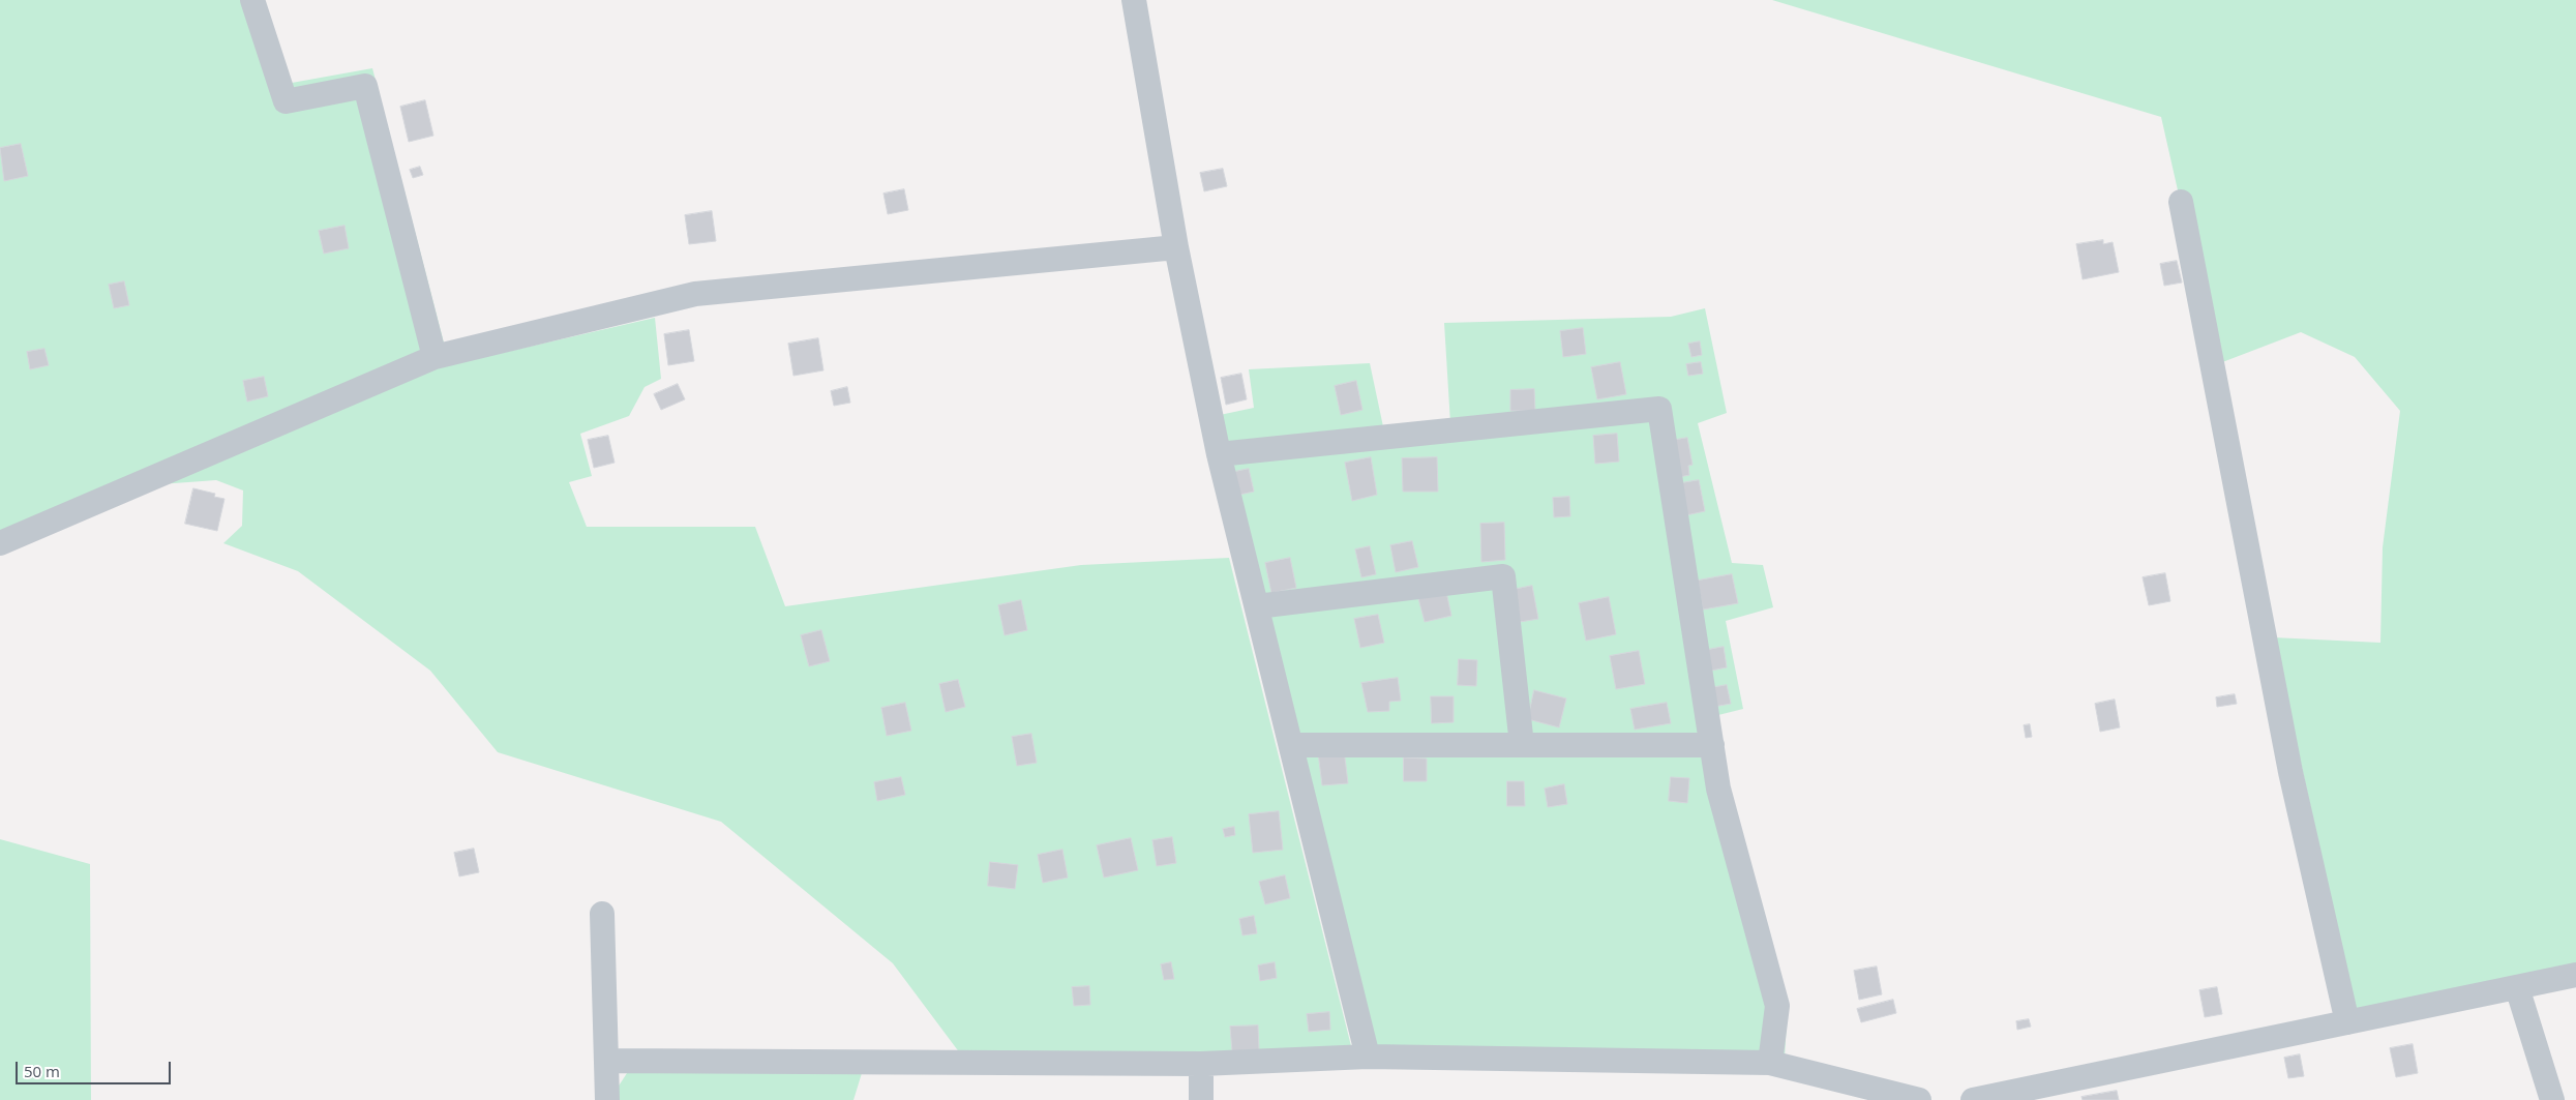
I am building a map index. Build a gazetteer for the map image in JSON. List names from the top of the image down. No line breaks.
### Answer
{"scale_bar":"50 m"}
